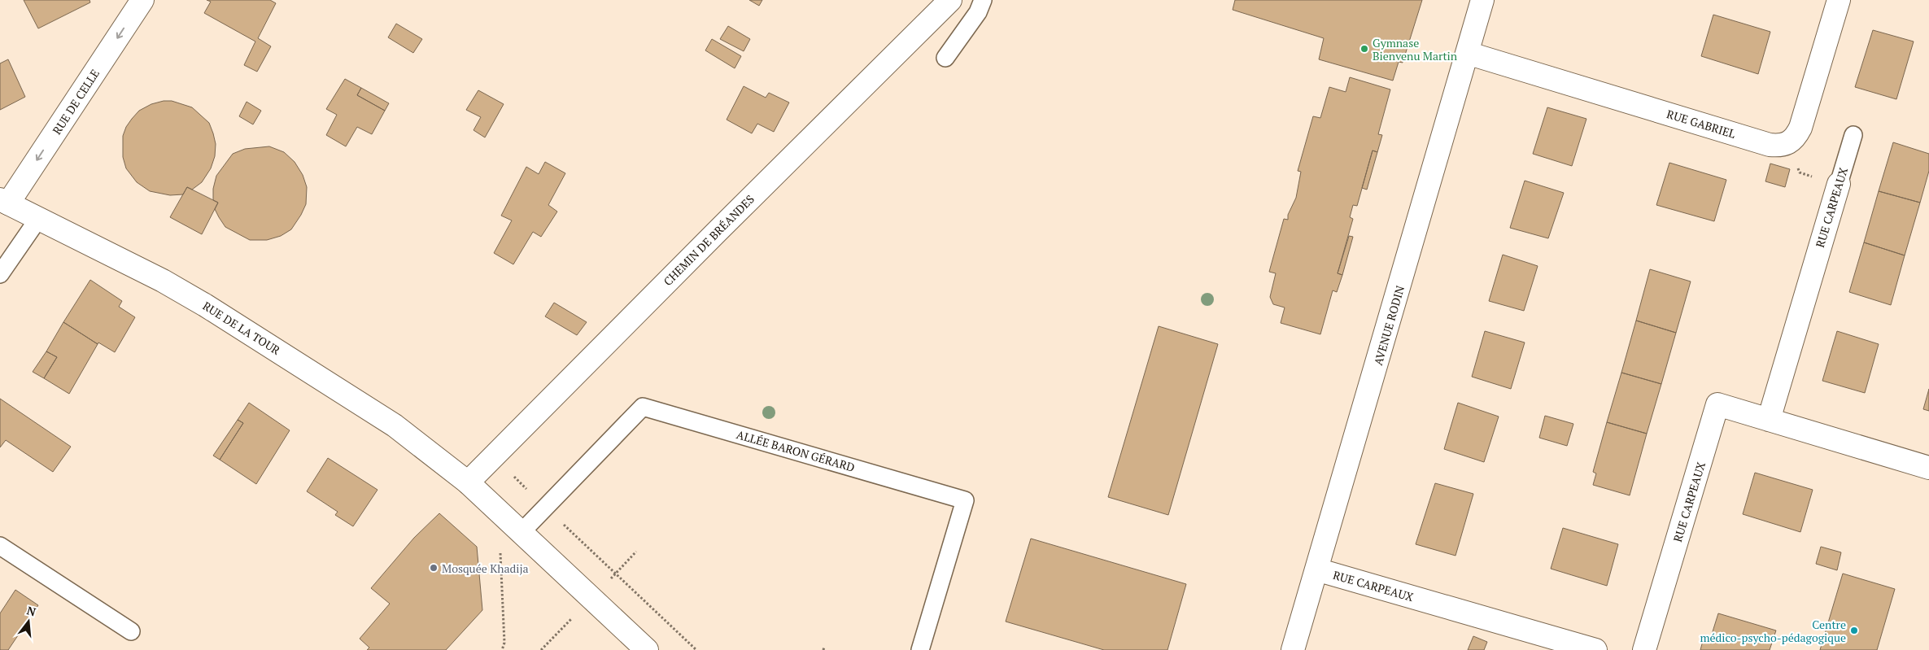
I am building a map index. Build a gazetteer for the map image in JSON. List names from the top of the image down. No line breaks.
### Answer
{"streets":{"street":["RUE DE CELLE","RUE GABRIEL","RUE CARPEAUX","CHEMIN DE BRÉANDES","AVENUE RODIN","RUE DE LA TOUR"],"lane":["ALLÉE BARON GÉRARD"]},"crossings":[["RUE DE CELLE","RUE DE LA TOUR"],["RUE GABRIEL","AVENUE RODIN"],["RUE CARPEAUX","AVENUE RODIN"],["CHEMIN DE BRÉANDES","RUE DE LA TOUR"],["RUE DE LA TOUR","ALLÉE BARON GÉRARD"]],"one_way":["RUE DE CELLE"],"places":["Gymnase Bienvenu Martin","Mosquée Khadija","Centre médico-psycho-pédagogique"],"north":"top"}
